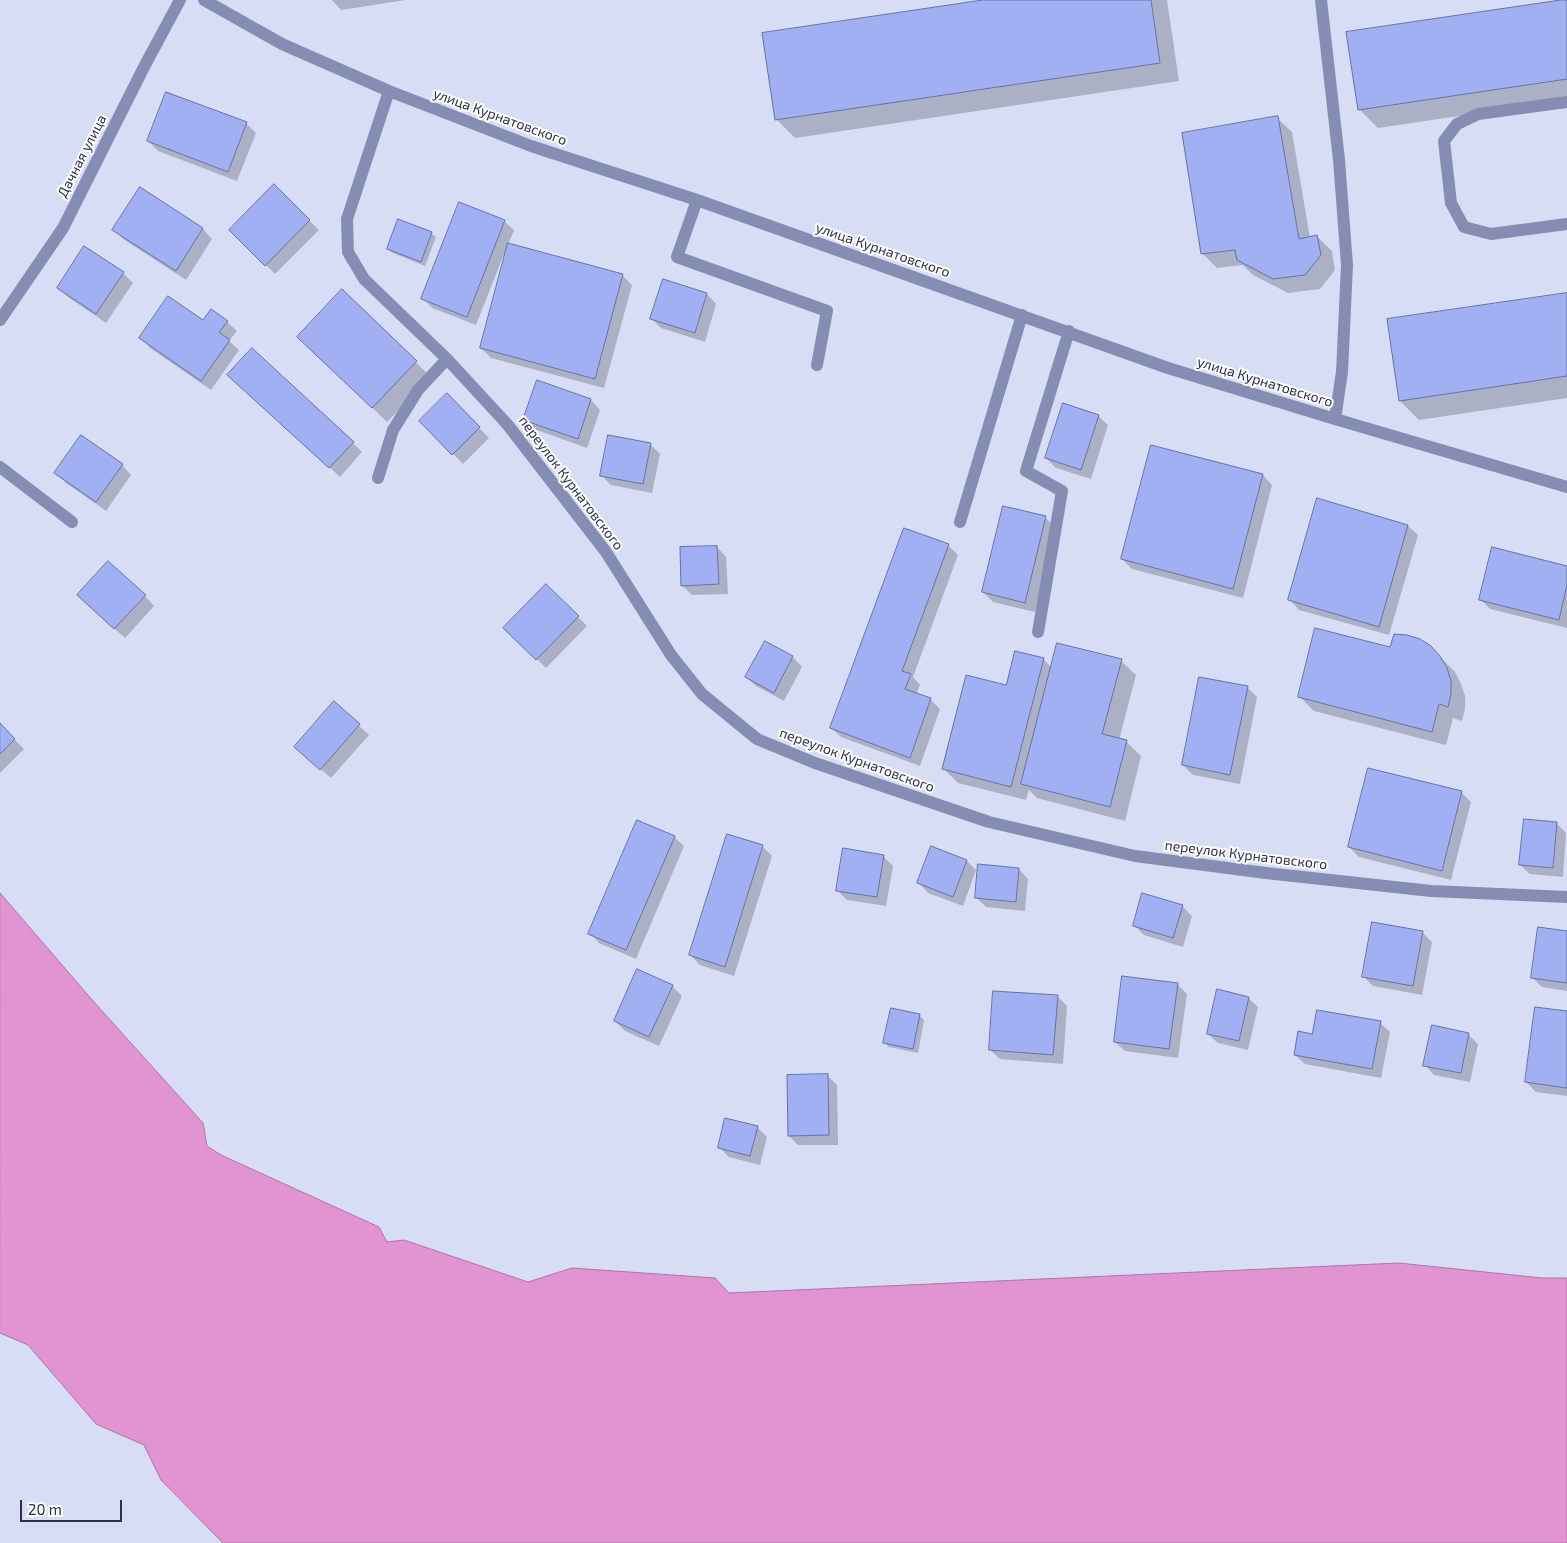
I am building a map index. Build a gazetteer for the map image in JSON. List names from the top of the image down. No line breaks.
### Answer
{"streets":{"street":["улица Курнатовского","Дачная улица","переулок Курнатовского"]},"crossings":[["улица Курнатовского","переулок Курнатовского"]],"scale_bar":"20 m"}
